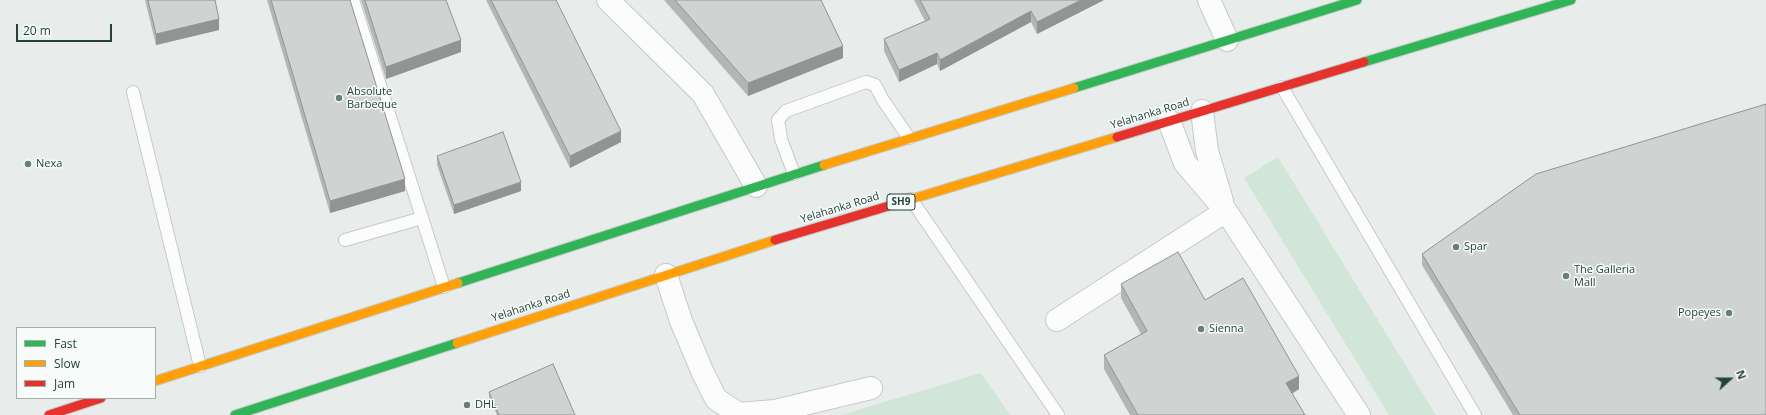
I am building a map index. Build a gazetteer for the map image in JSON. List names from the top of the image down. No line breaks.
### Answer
{"streets":{"main road":["Yelahanka Road","SH9"]},"places":["Absolute Barbeque","Nexa","Spar","The Galleria Mall","Popeyes","Sienna","DHL"],"legend":["Fast","Slow","Jam"],"scale_bar":"20 m","north":"right"}
